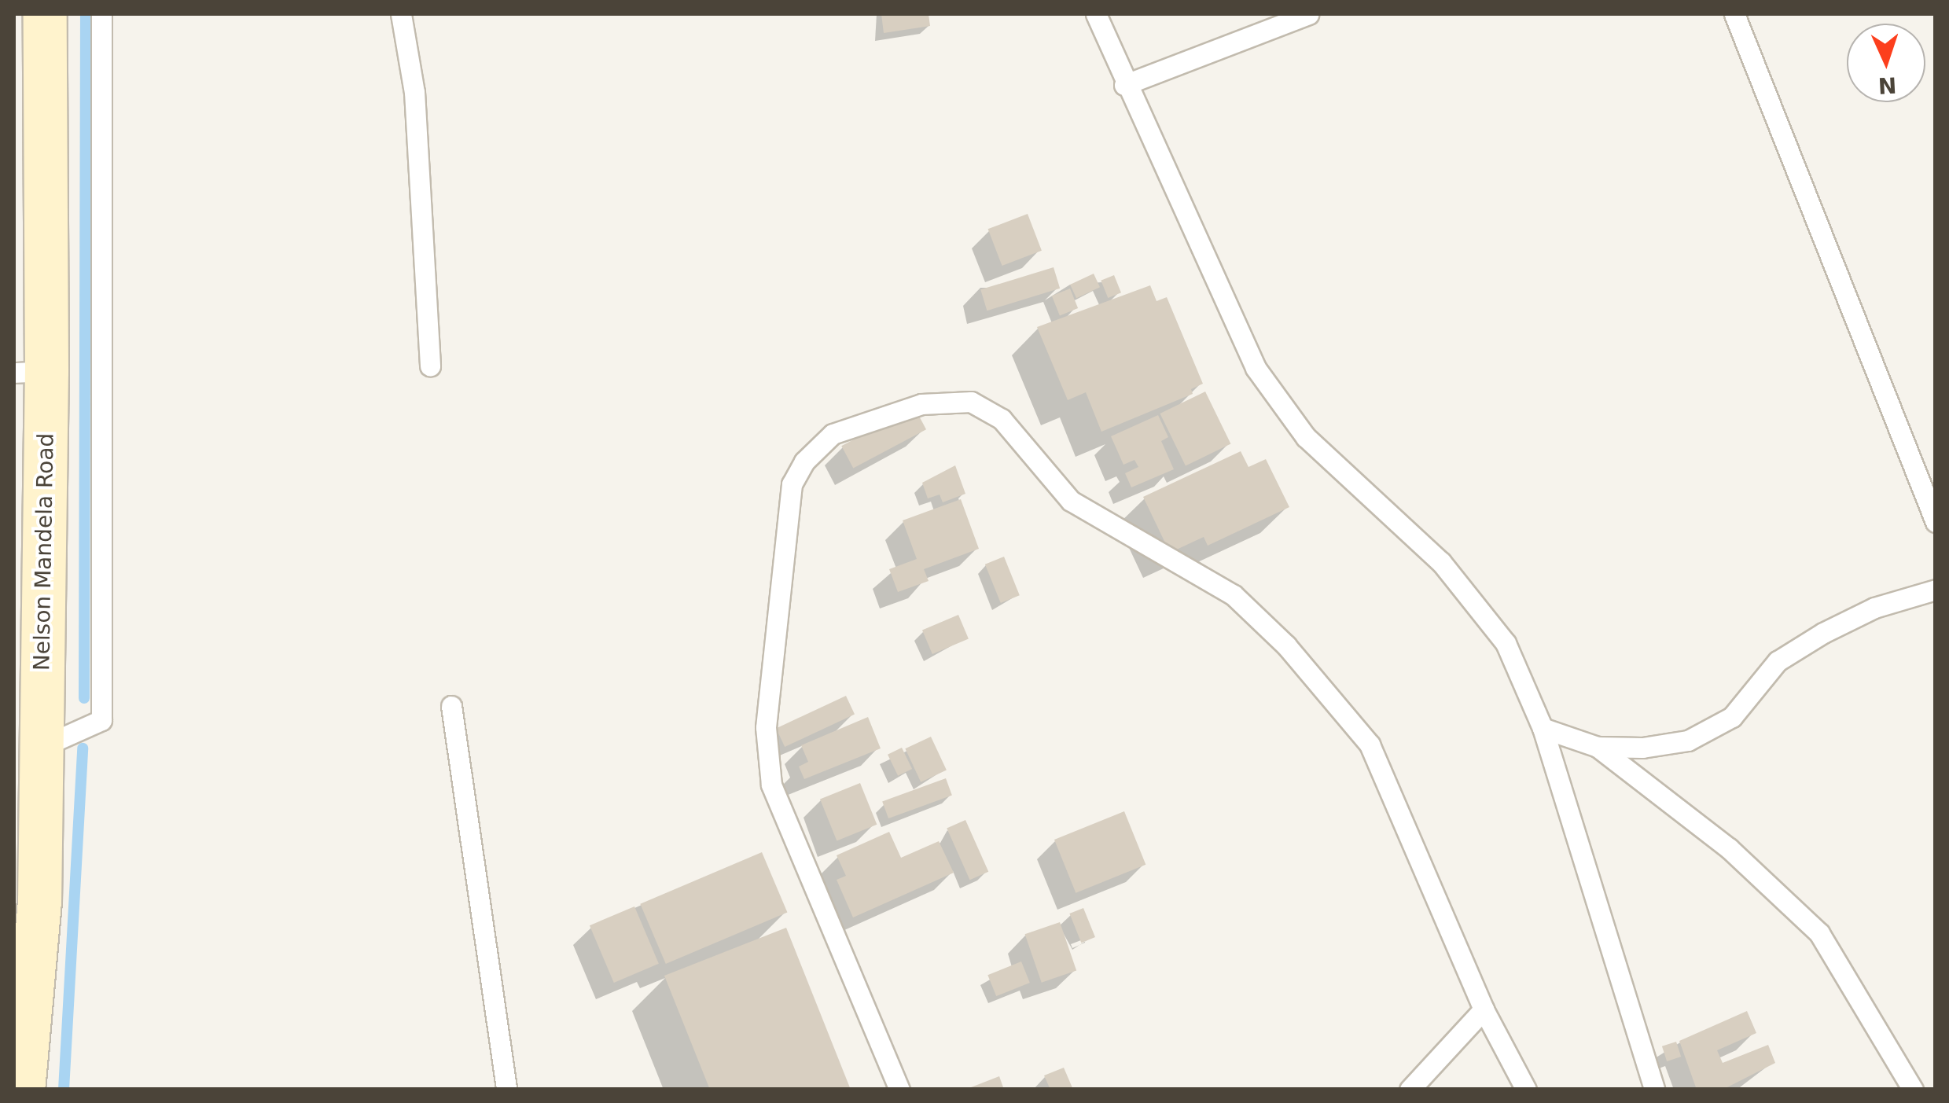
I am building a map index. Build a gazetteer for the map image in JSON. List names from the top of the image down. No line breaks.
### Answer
{"streets":{"main road":["Nelson Mandela Road"]},"north":"bottom"}
